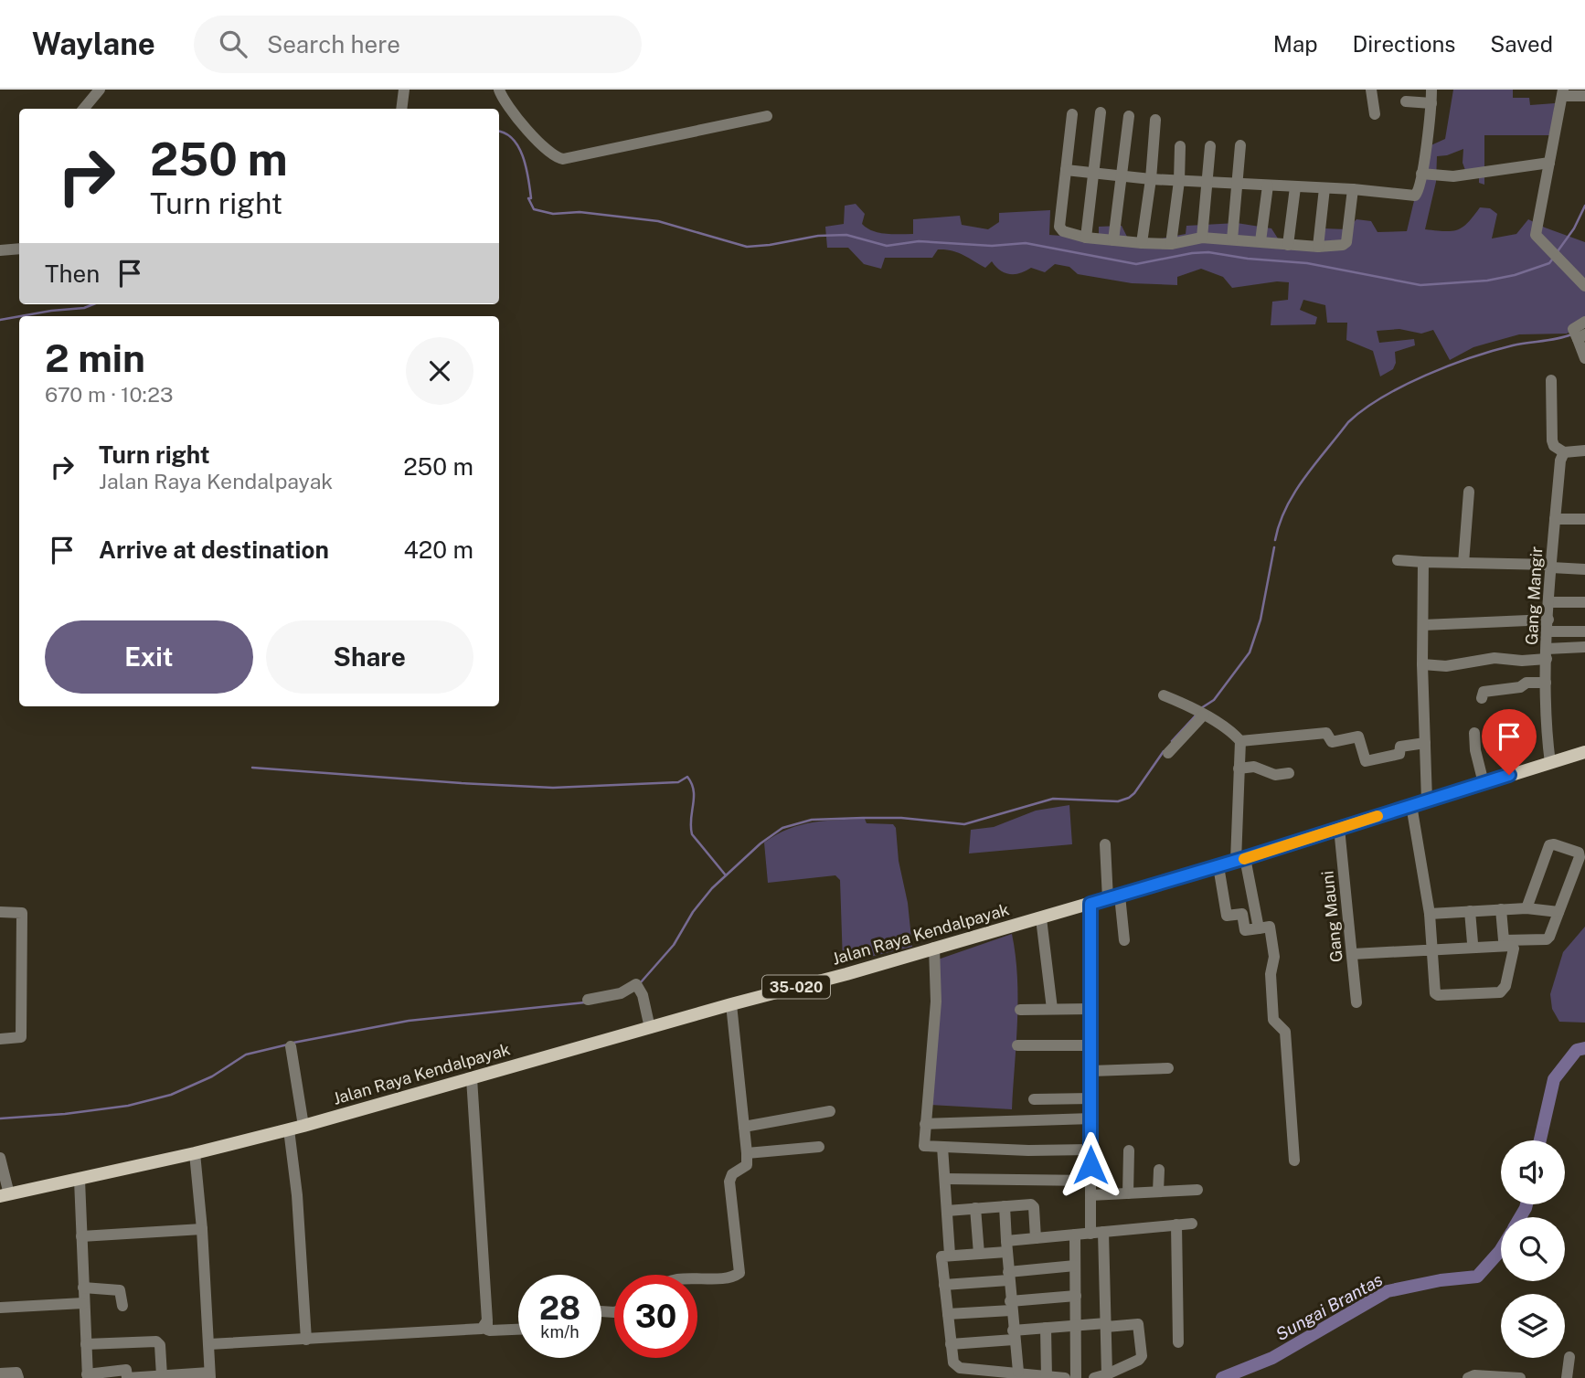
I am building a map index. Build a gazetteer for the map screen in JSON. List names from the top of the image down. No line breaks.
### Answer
{"streets":{"main road":["Jalan Raya Kendalpayak","35-020"],"street":["Gang Mangir","Gang Mauni"]},"crossings":[["Gang Mangir","Jalan Raya Kendalpayak"],["Gang Mauni","Jalan Raya Kendalpayak"]],"water":["Sungai Brantas"],"page":{"header":"Waylane","search":"Search here","nav":["Map","Directions","Saved"],"turn":["250 m","Turn right"],"then":"Then","heading":["2 min","670 m · 10:23"],"list":[{"name":"Turn right","note":"Jalan Raya Kendalpayak","value":"250 m"},{"name":"Arrive at destination","value":"420 m"}],"buttons":["Exit","Share"],"speed":"28 km/h","limit":"30"}}
